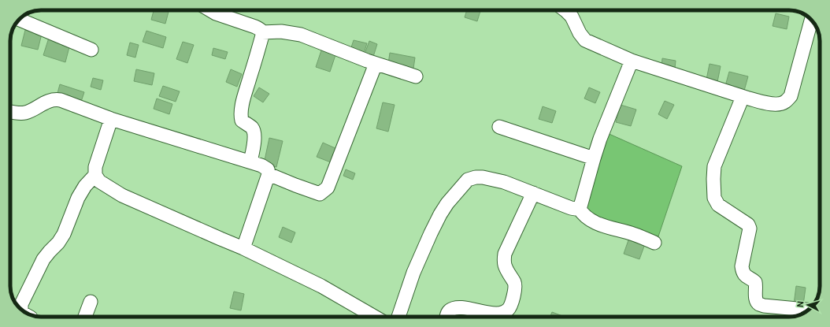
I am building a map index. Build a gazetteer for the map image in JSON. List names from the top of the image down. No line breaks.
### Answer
{"north":"left"}
